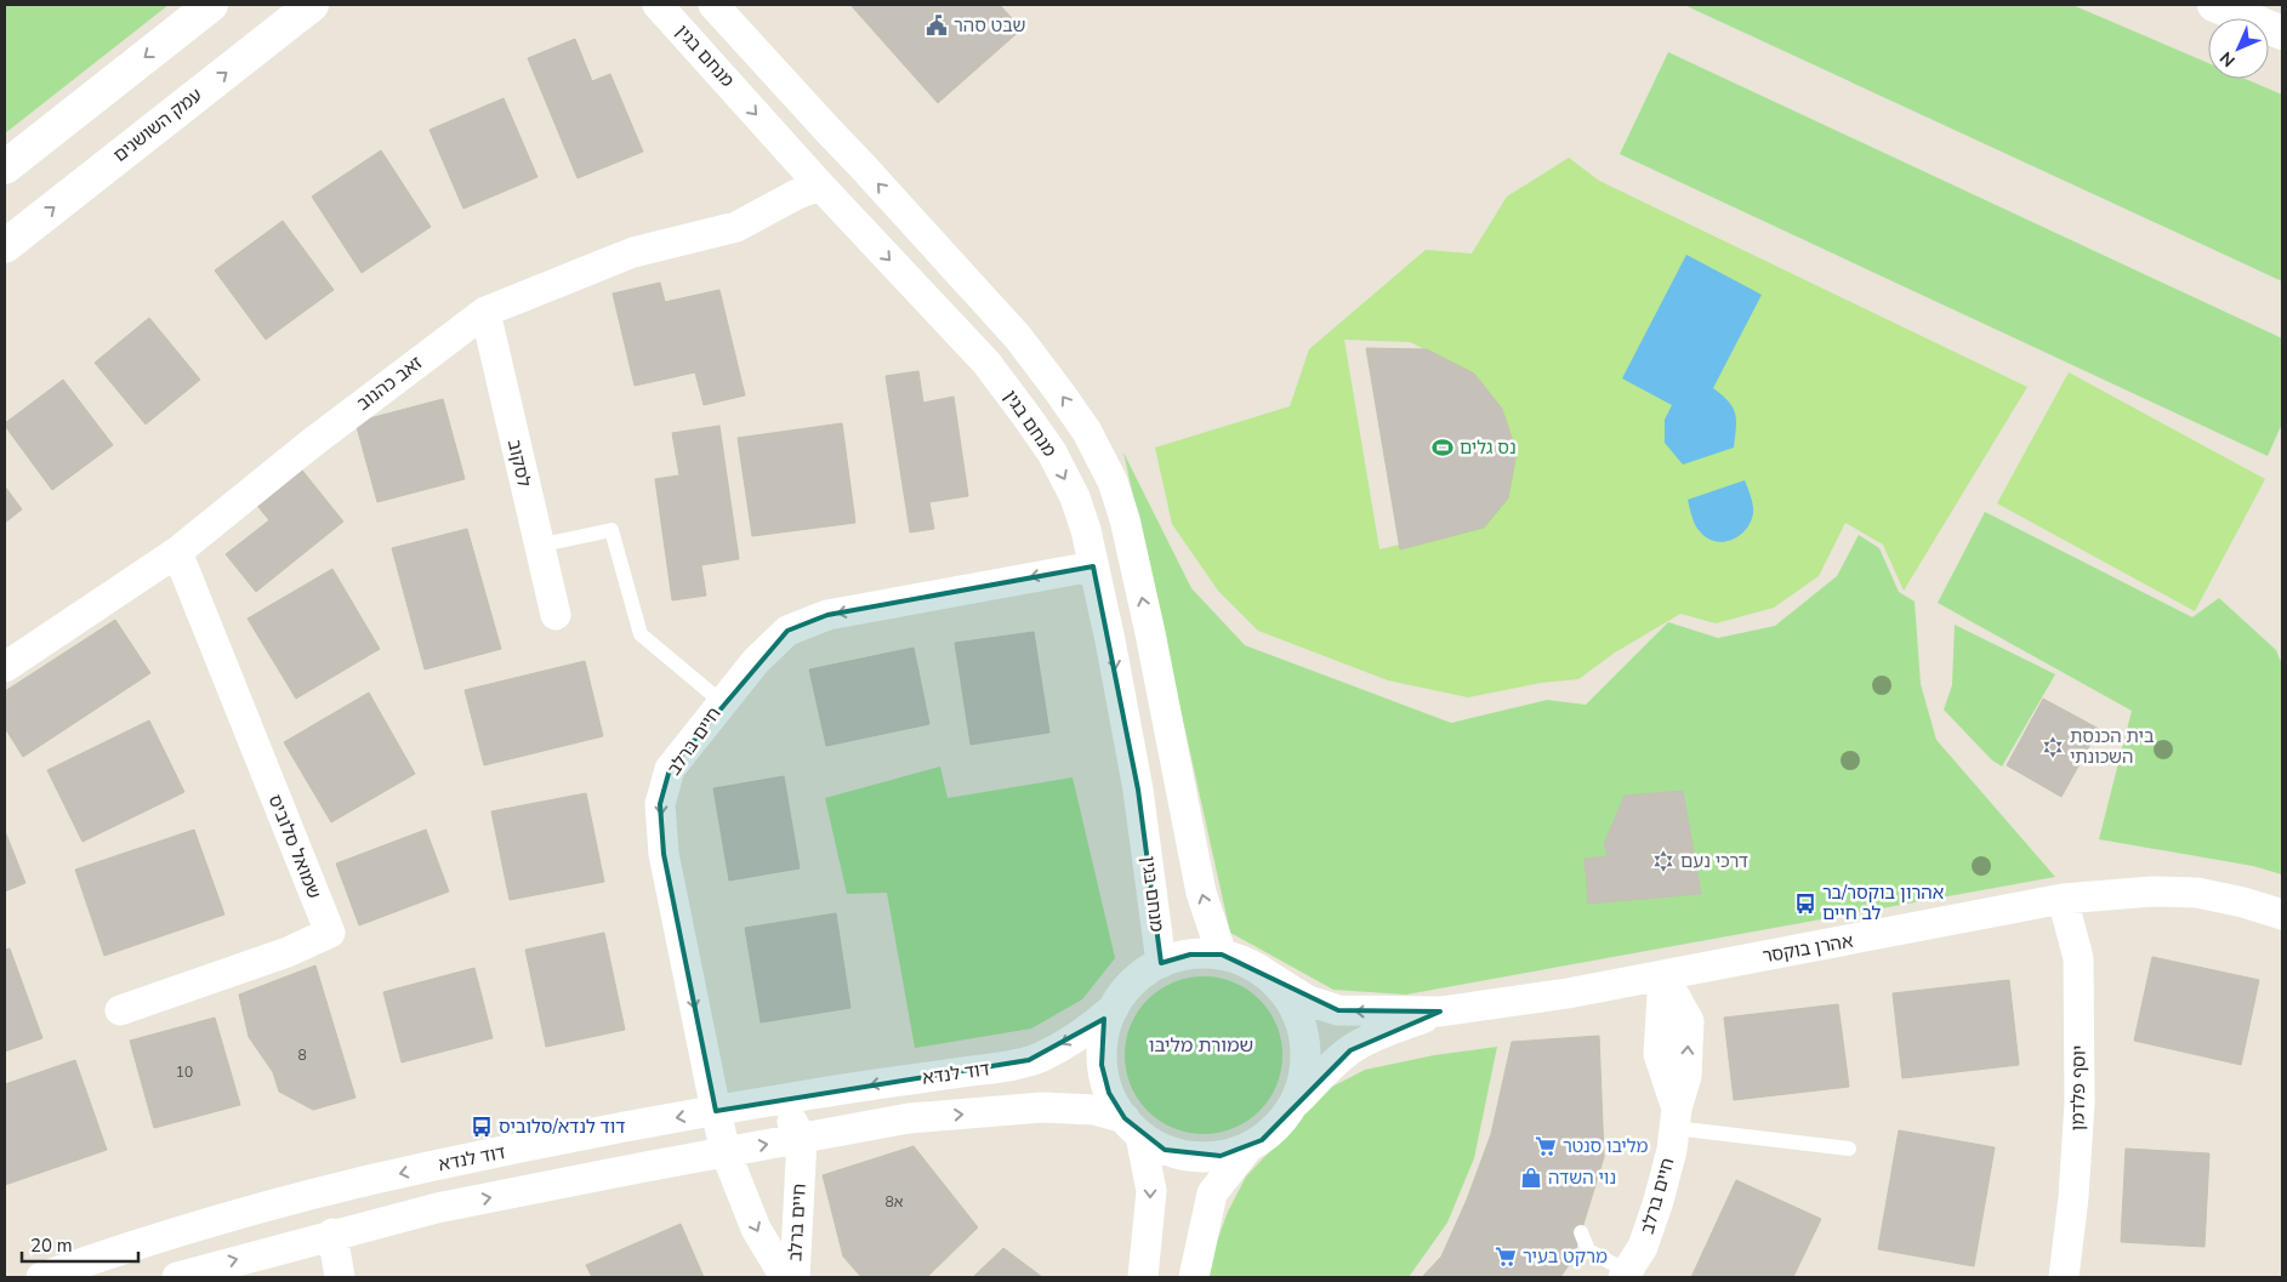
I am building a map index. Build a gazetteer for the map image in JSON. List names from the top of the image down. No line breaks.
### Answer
{"streets":{"street":["מנחם בגין","עמק השושנים","זאב כהנוב","לסקוב","חיים ברלב","שמואל סלוביס","אהרן בוקסר","דוד לנדא","יוסף פלדמן"]},"crossings":[["מנחם בגין","זאב כהנוב"],["מנחם בגין","חיים ברלב"],["מנחם בגין","אהרן בוקסר"],["מנחם בגין","דוד לנדא"],["זאב כהנוב","לסקוב"],["זאב כהנוב","שמואל סלוביס"],["חיים ברלב","אהרן בוקסר"],["חיים ברלב","דוד לנדא"],["אהרן בוקסר","דוד לנדא"],["אהרן בוקסר","יוסף פלדמן"]],"districts":["שמורת מליבו"],"places":{"public building":["שבט סהר"],"sports":["נס גלים"],"synagogue":["בית הכנסת השכונתי","דרכי נעם"],"bus stop":["אהרון בוקסר/בר לב חיים","דוד לנדא/סלוביס"],"supermarket":["מליבו סנטר","מרקט בעיר"],"shop":["נוי השדה"]},"house_numbers":["8","10","8א"],"scale_bar":"20 m","north":"bottom left"}
